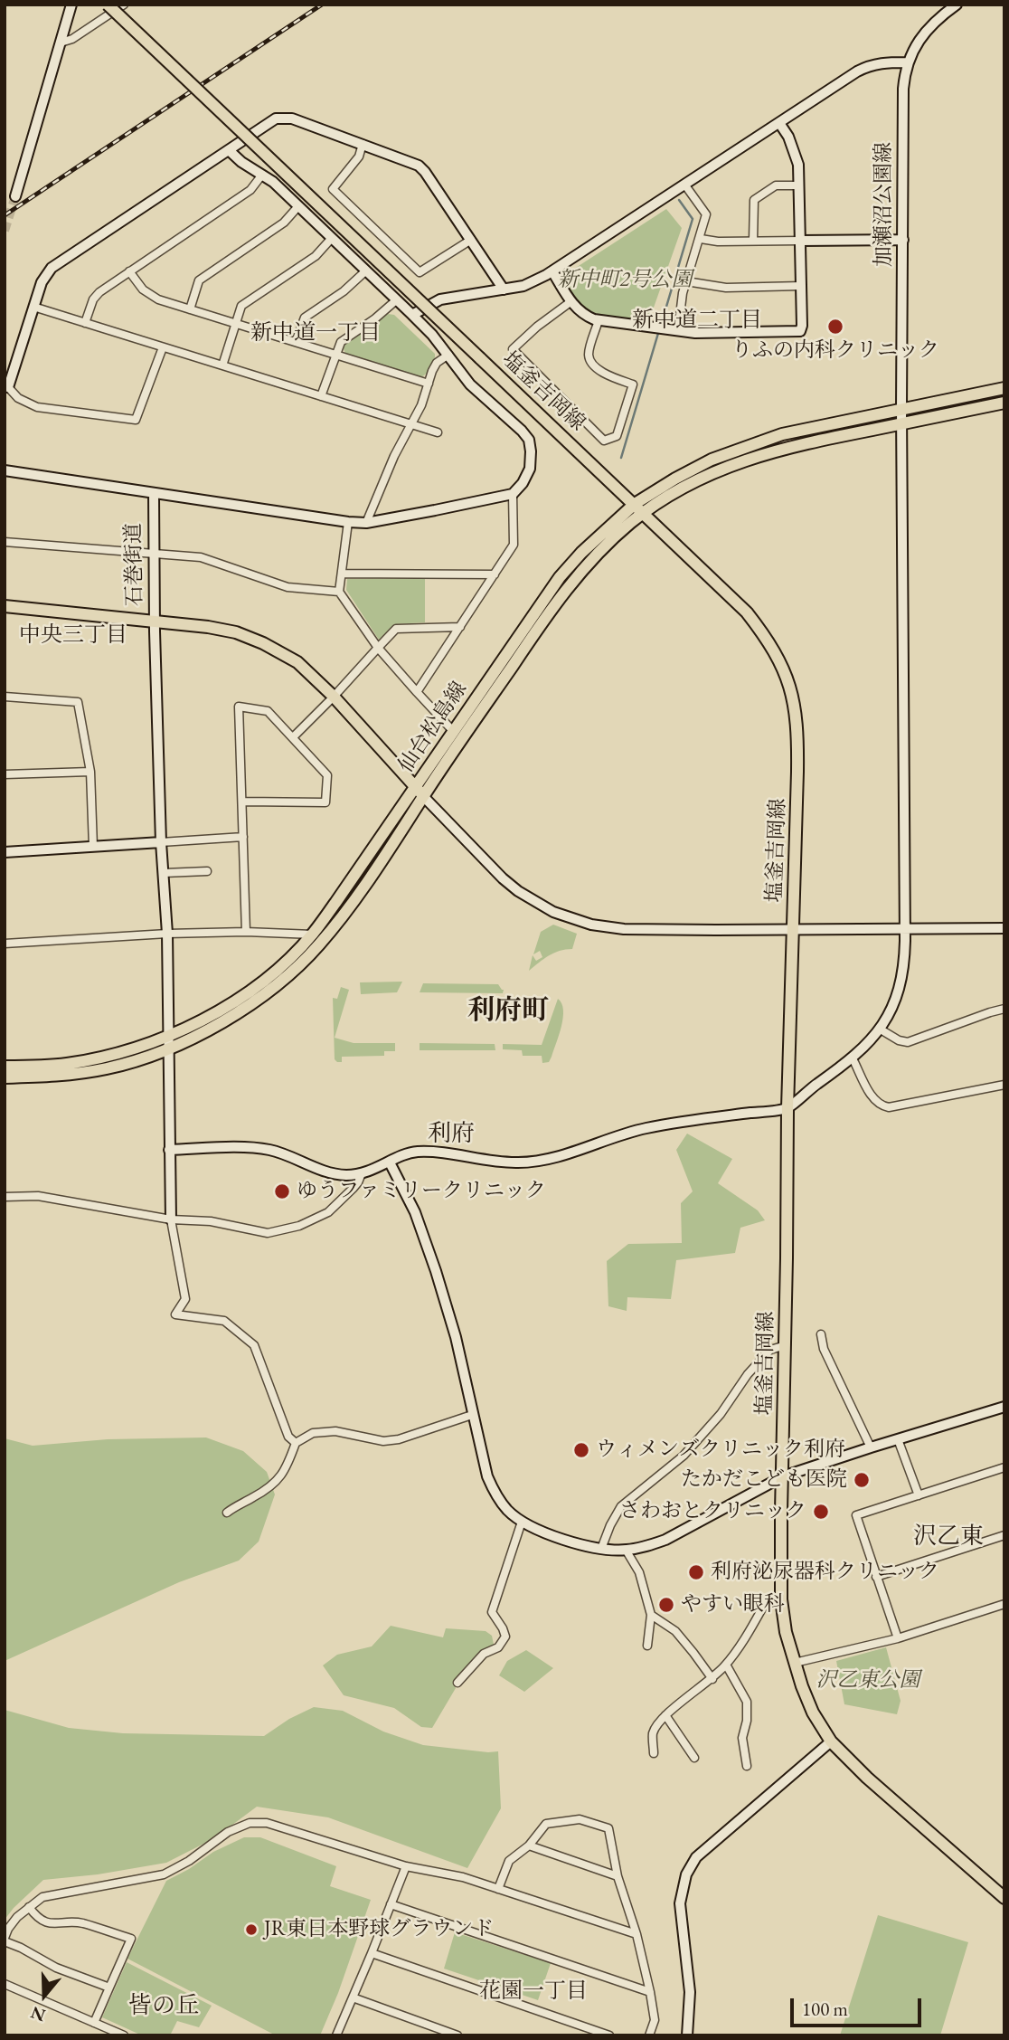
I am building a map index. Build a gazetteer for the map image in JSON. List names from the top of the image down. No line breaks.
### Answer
{"streets":{"main road":["塩釜吉岡線","仙台松島線"],"street":["加瀬沼公園線","石巻街道"]},"crossings":[["加瀬沼公園線","塩釜吉岡線"],["加瀬沼公園線","仙台松島線"],["塩釜吉岡線","仙台松島線"],["石巻街道","仙台松島線"]],"districts":["新中道二丁目","新中道一丁目","中央三丁目","利府町","利府","沢乙東","花園一丁目","皆の丘"],"parks":["新中町2号公園","沢乙東公園"],"places":["りふの内科クリニック","ゆうファミリークリニック","ウィメンズクリニック利府","たかだこども医院","さわおとクリニック","利府泌尿器科クリニック","やすい眼科","JR東日本野球グラウンド"],"scale_bar":"100 m","north":"bottom"}
